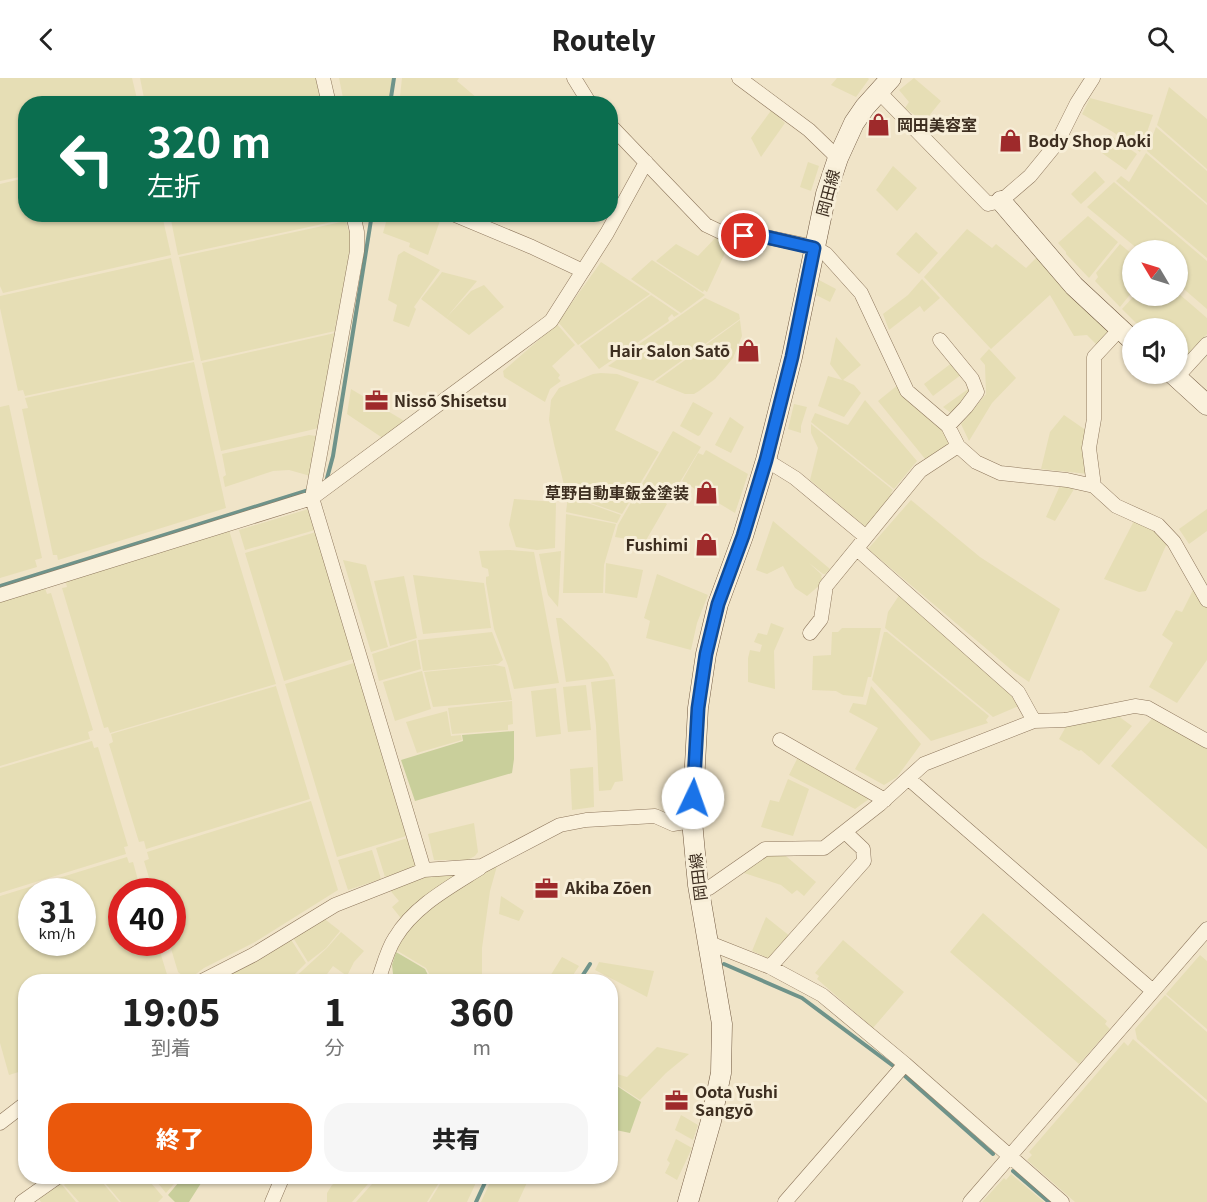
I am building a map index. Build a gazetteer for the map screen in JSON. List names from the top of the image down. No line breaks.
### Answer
{"streets":{"street":["岡田線"]},"places":{"shop":["岡田美容室","Body Shop Aoki","Hair Salon Satō","草野自動車鈑金塗装","Fushimi"],"office":["Nissō Shisetsu","Akiba Zōen","Oota Yushi Sangyō"]},"north":"top left","page":{"header":"Routely","turn":["320 m","左折"],"speed":"31 km/h","limit":"40","eta":["19:05","到着","1","分","360","m"],"buttons":["終了","共有"]}}
